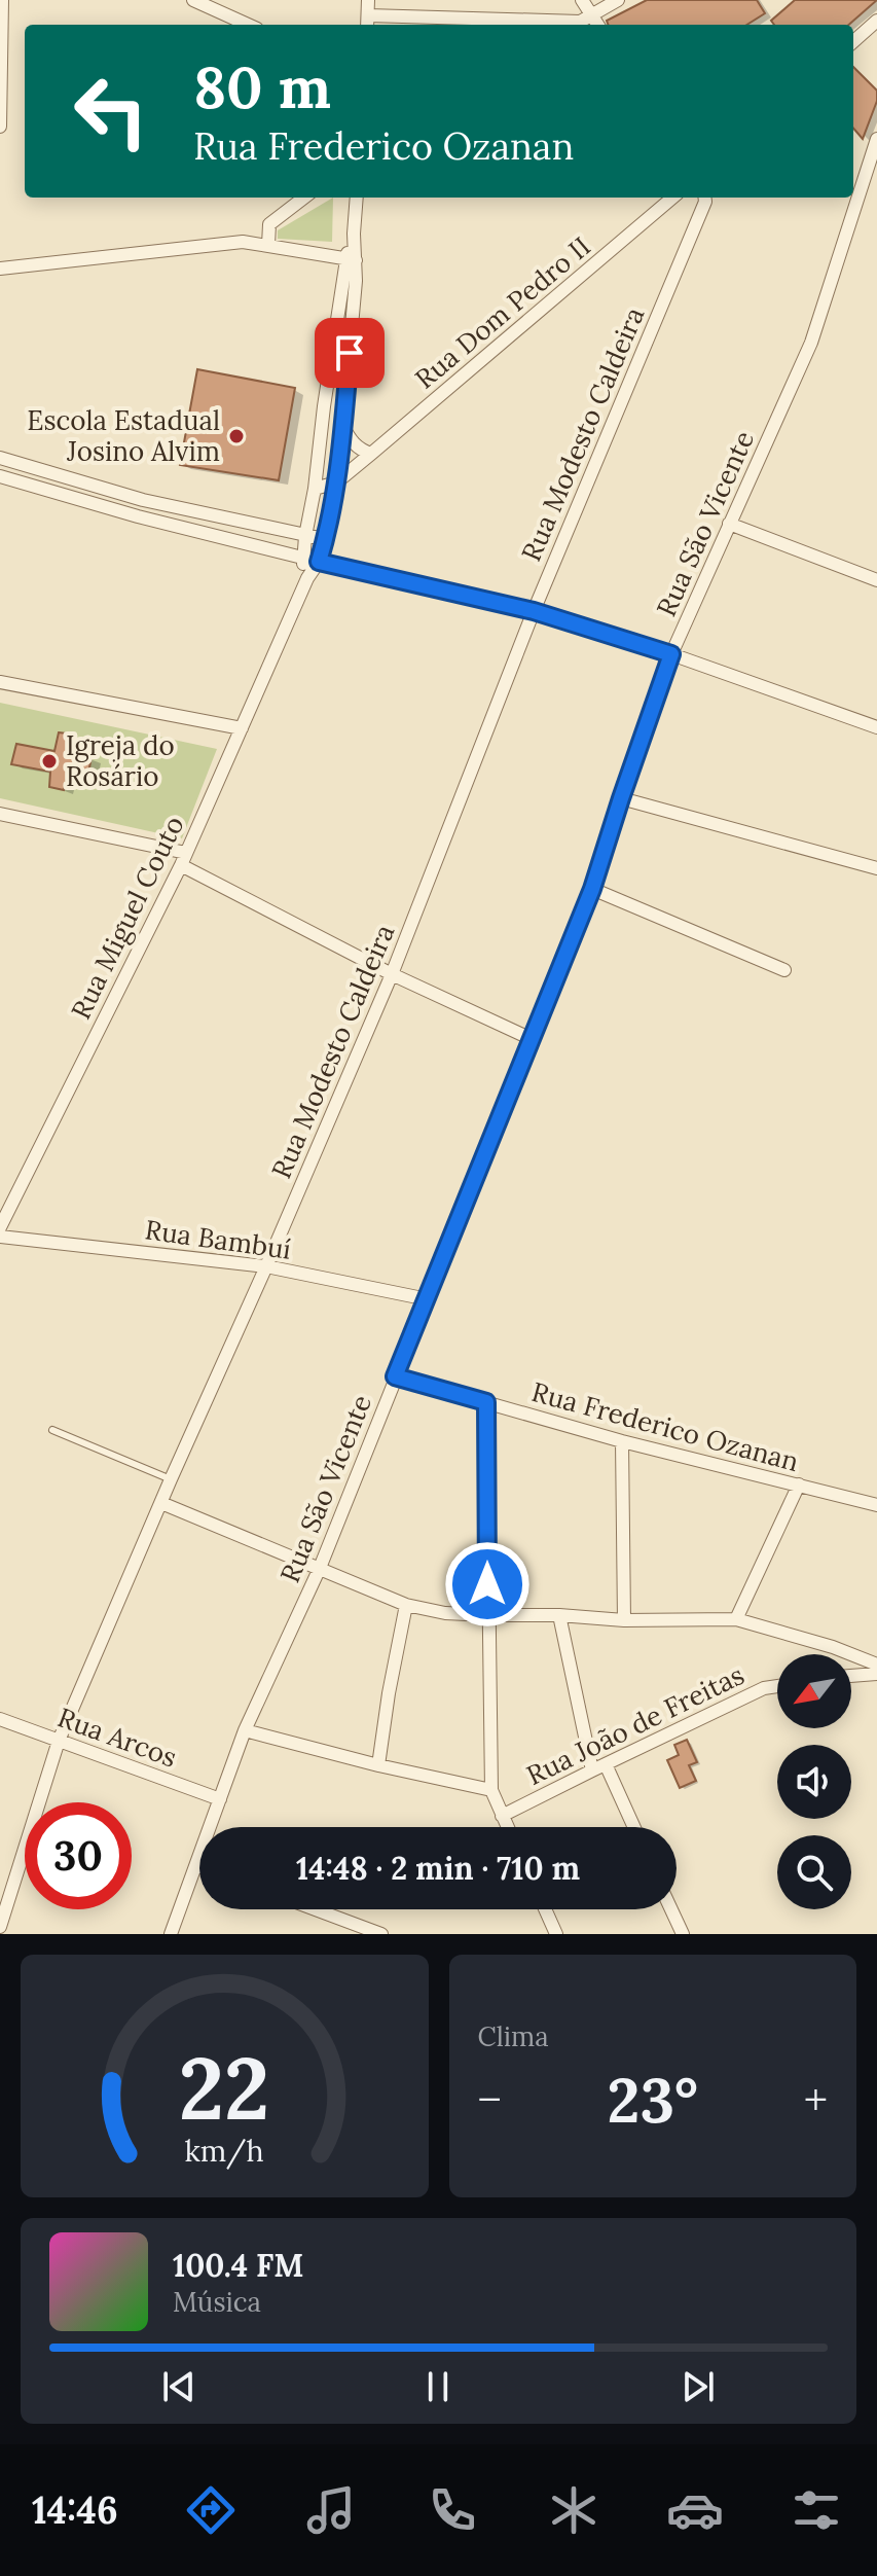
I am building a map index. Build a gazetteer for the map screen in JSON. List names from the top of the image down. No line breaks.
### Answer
{"streets":{"street":["Rua Dom Pedro II","Rua Modesto Caldeira","Rua São Vicente","Rua Miguel Couto","Rua Bambuí","Rua Frederico Ozanan","Rua João de Freitas","Rua Arcos"]},"crossings":[["Rua Dom Pedro II","Rua Miguel Couto"],["Rua Modesto Caldeira","Rua Bambuí"],["Rua Modesto Caldeira","Rua Arcos"],["Rua São Vicente","Rua Bambuí"],["Rua São Vicente","Rua Frederico Ozanan"],["Rua São Vicente","Rua João de Freitas"],["Rua São Vicente","Rua Arcos"]],"places":["Escola Estadual Josino Alvim","Igreja do Rosário"],"north":"bottom left","page":{"turn":["80 m","Rua Frederico Ozanan"],"limit":"30","trip":"14:48 · 2 min · 710 m","tile":"Clima","heat":["−","23°","+"],"song":["100.4 FM","Música"],"tabs":"14:46","gauge":["22","km/h"]}}
